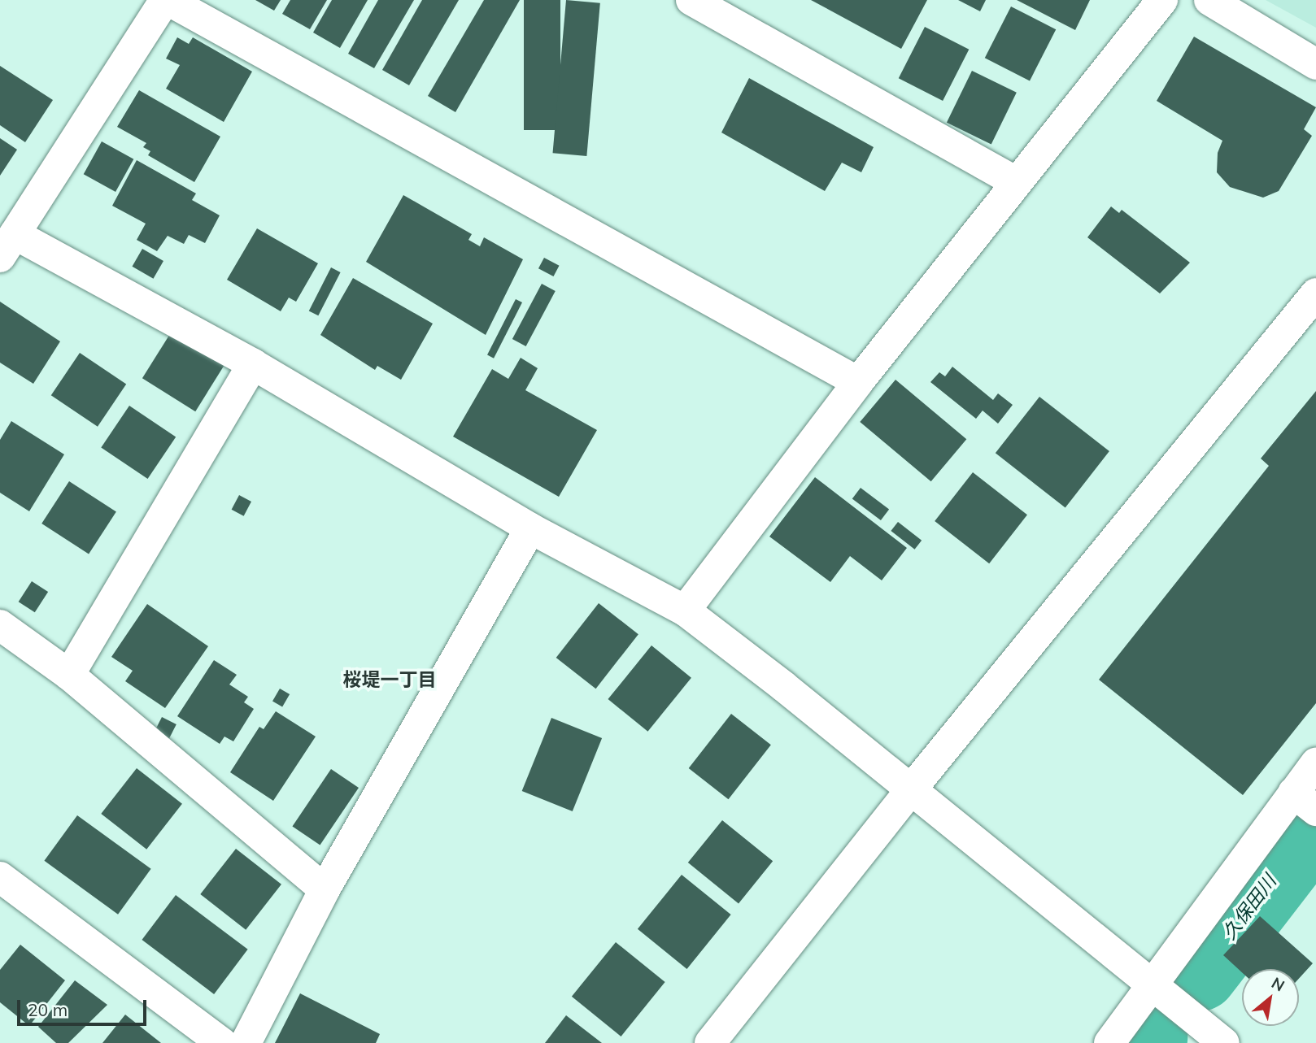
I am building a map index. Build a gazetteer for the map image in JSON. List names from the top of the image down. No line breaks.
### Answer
{"districts":["桜堤一丁目"],"water":["久保田川"],"scale_bar":"20 m","north":"top right"}
